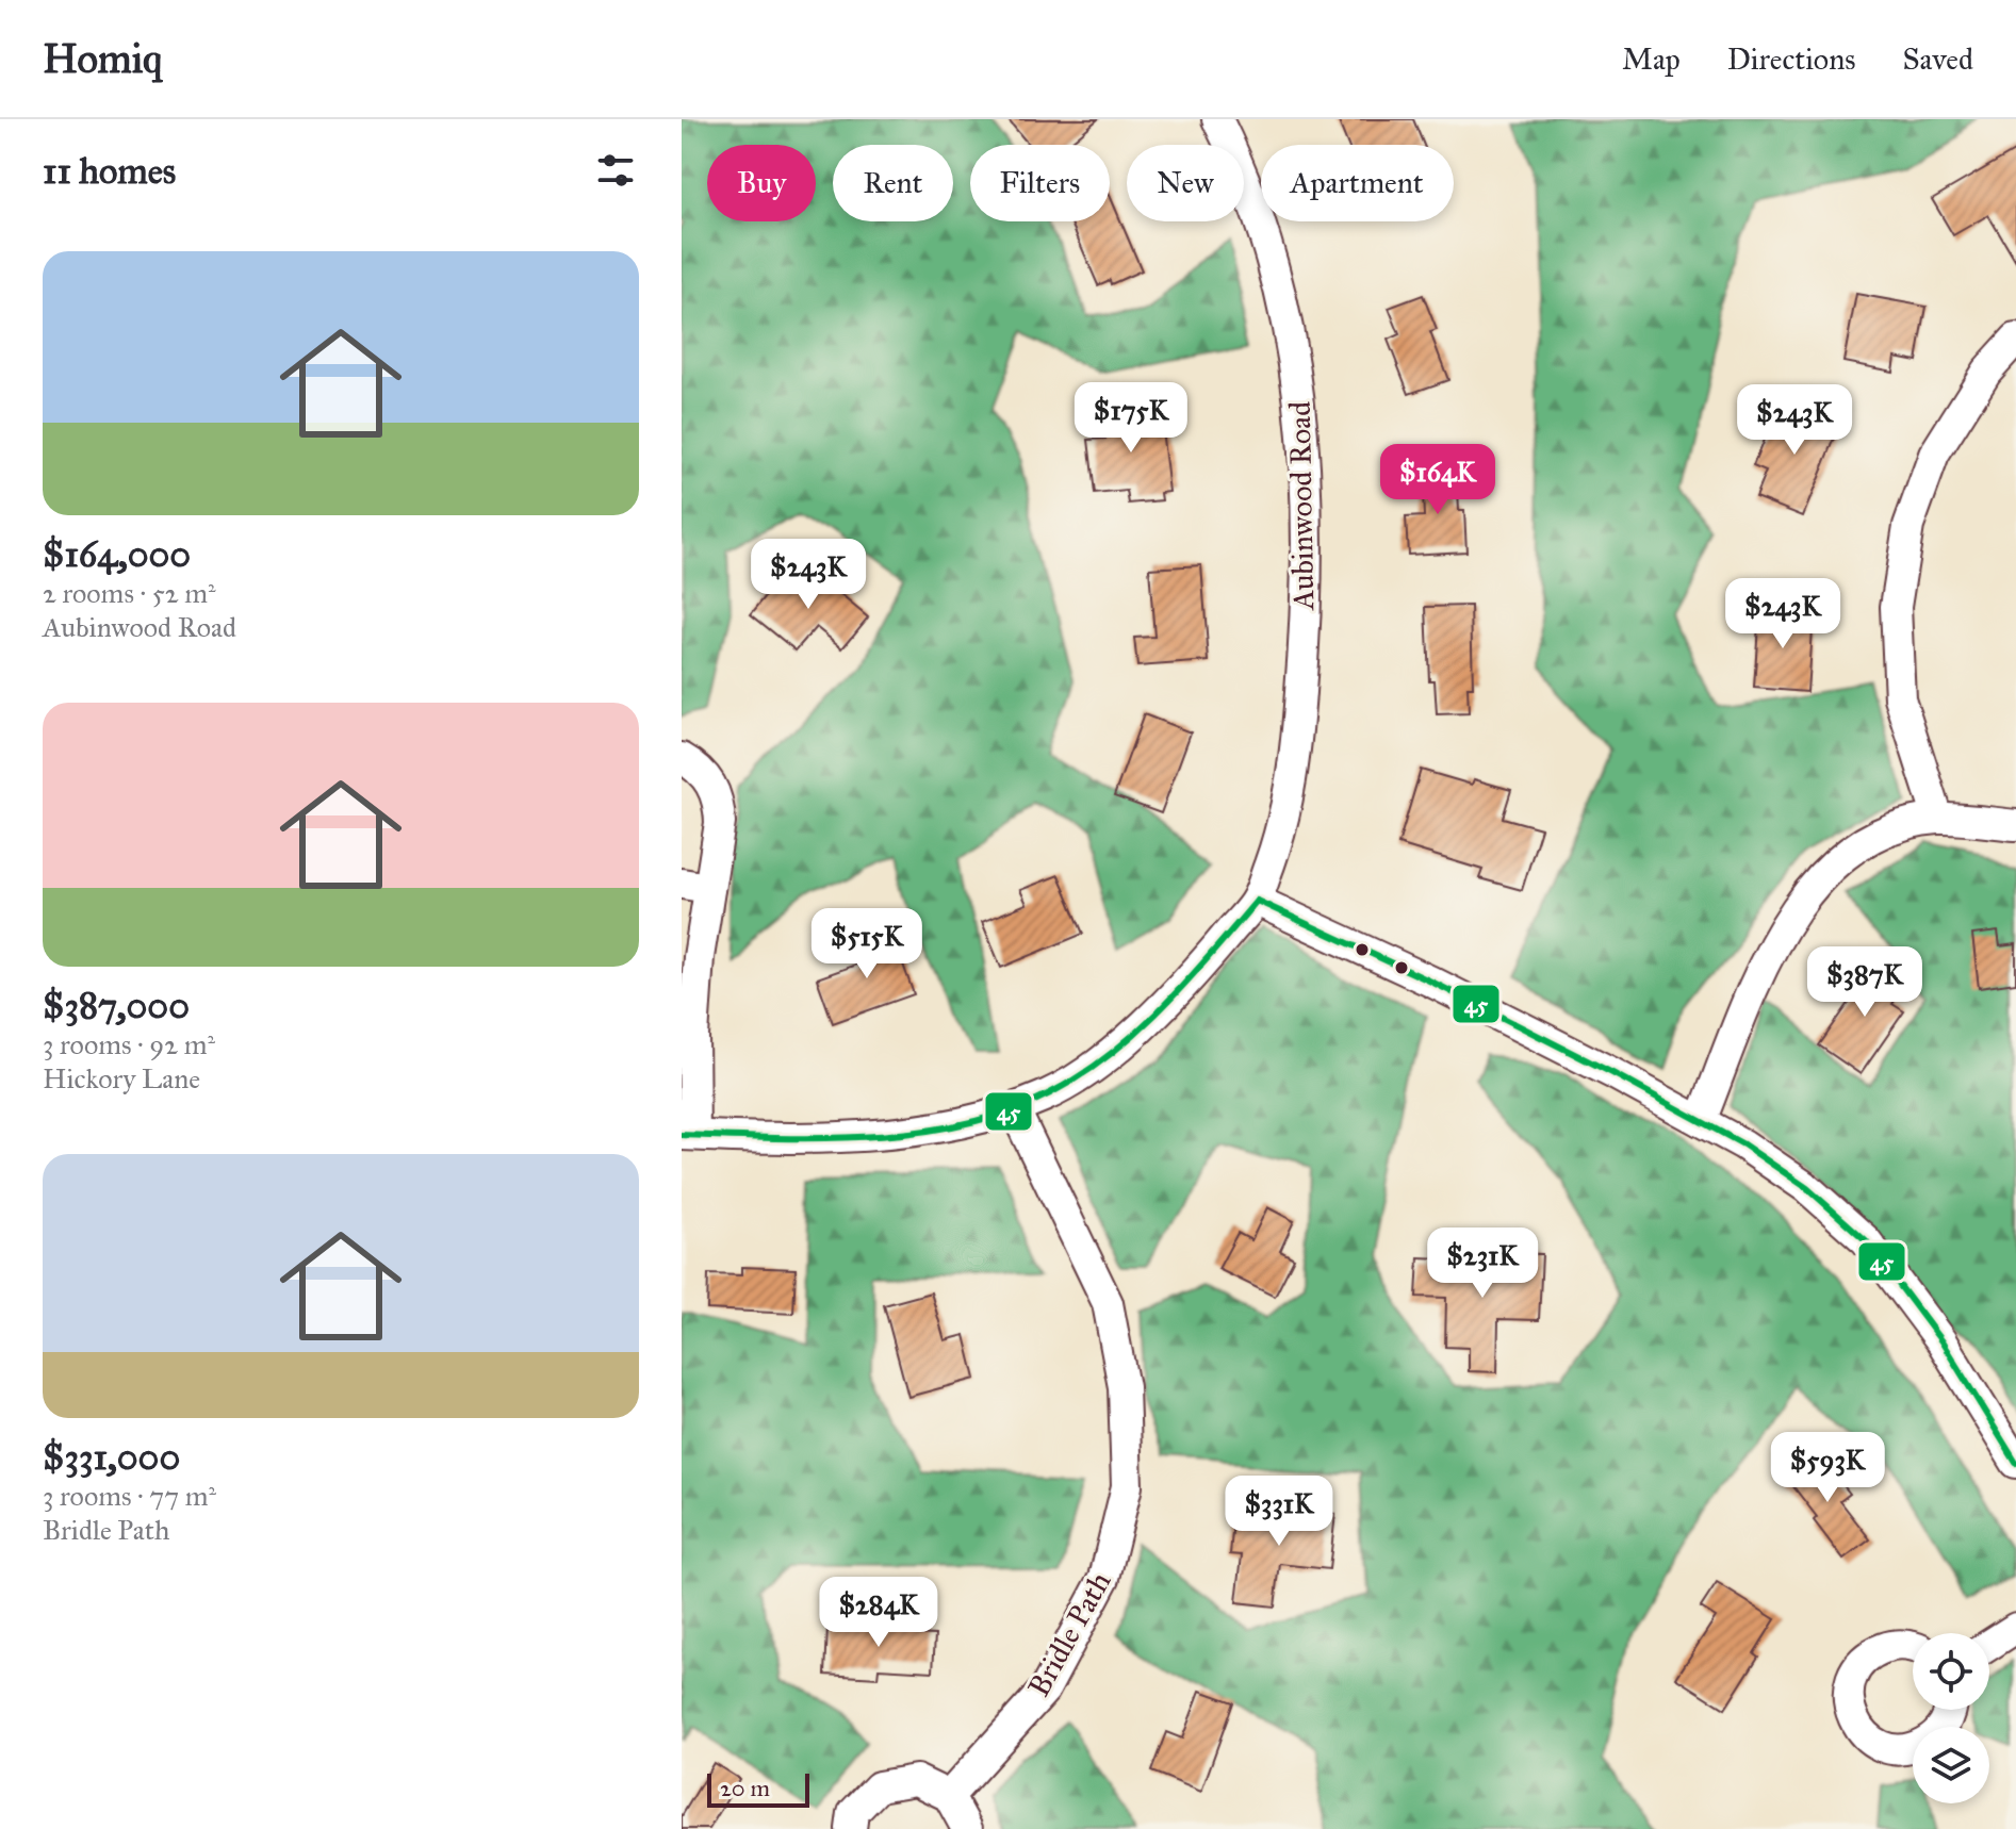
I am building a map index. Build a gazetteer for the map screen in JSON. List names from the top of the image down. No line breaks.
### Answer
{"streets":{"street":["Aubinwood Road","Bridle Path"]},"lines":["transit line 45"],"scale_bar":"20 m","page":{"header":"Homiq","nav":["Map","Directions","Saved"],"heading":"11 homes","chip":["Buy","Rent","Filters","New","Apartment"],"list":[{"name":"$164,000","note":"2 rooms · 52 m² · Aubinwood Road"},{"name":"$387,000","note":"3 rooms · 92 m² · Hickory Lane"},{"name":"$331,000","note":"3 rooms · 77 m² · Bridle Path"}],"price":["$175K","$243K","$164K","$243K","$243K","$515K","$387K","$231K","$593K","$331K","$284K"],"scale":"20 m"}}
